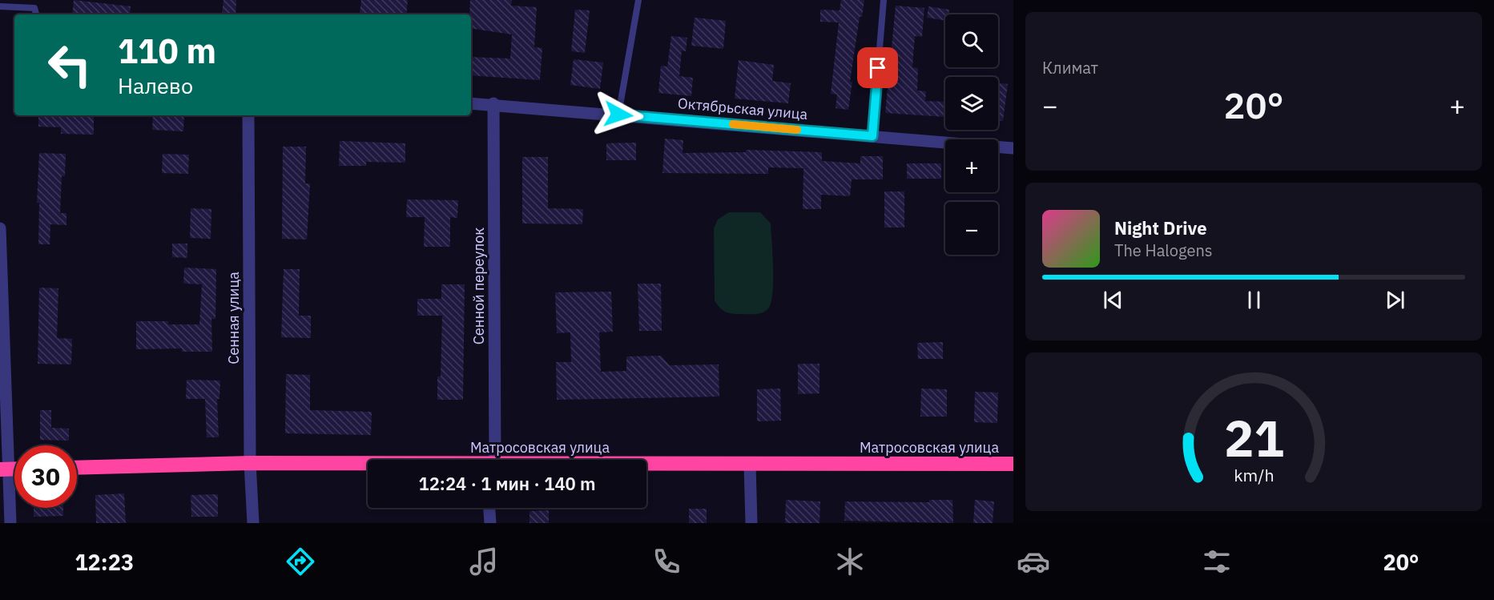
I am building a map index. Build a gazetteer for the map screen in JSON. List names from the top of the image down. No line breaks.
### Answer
{"streets":{"highway":["Матросовская улица"],"street":["Октябрьская улица","Сенной переулок","Сенная улица"]},"crossings":[["Октябрьская улица","Сенной переулок"],["Сенная улица","Матросовская улица"]],"page":{"tile":"Климат","map_buttons":["+","−"],"turn":["110 m","Налево"],"heat":["−","20°","+"],"song":["Night Drive","The Halogens"],"limit":"30","trip":"12:24 · 1 мин · 140 m","tabs":["12:23","20°"],"gauge":["21","km/h"]}}
